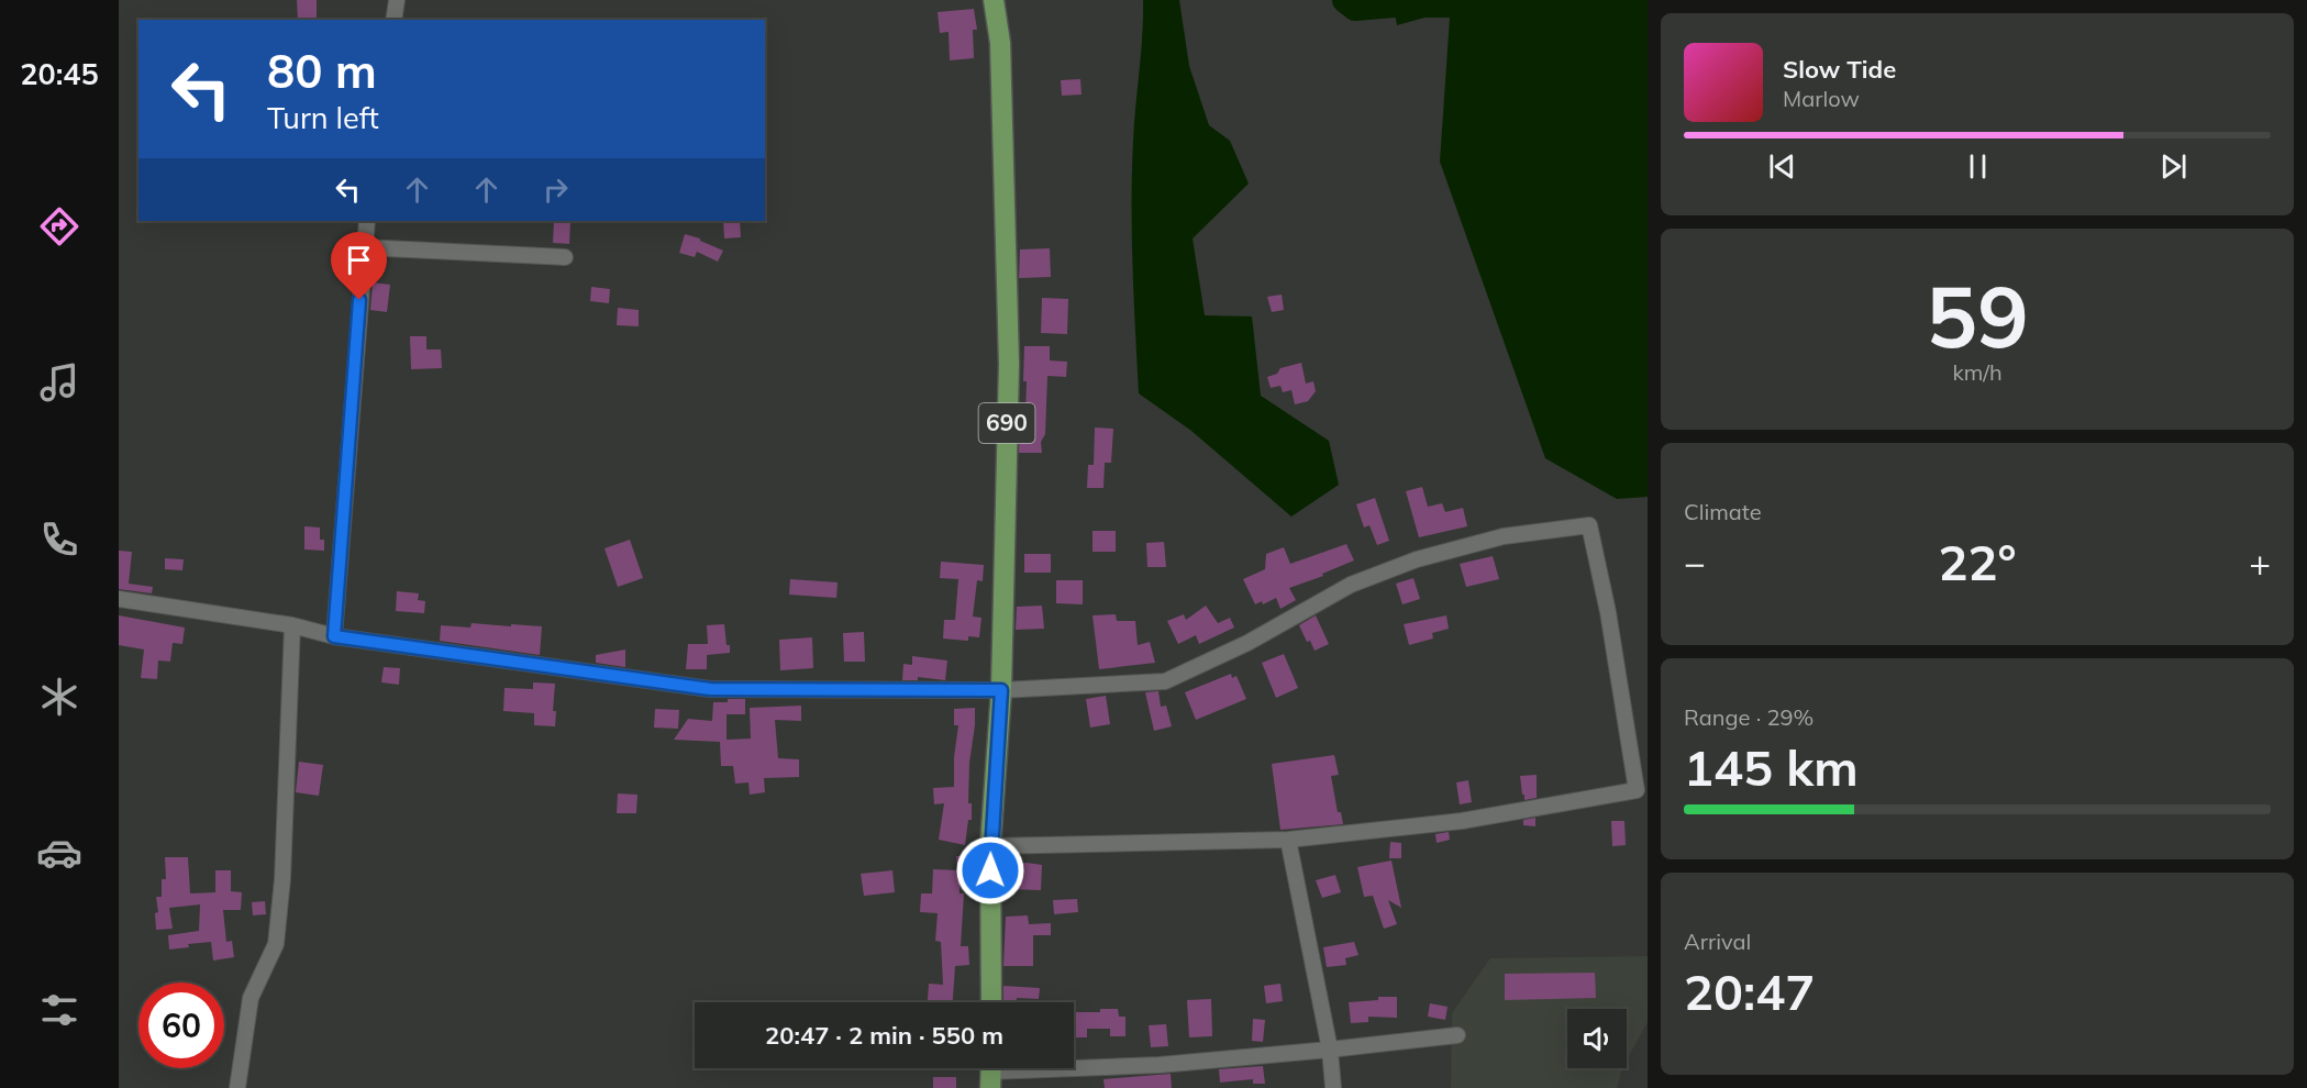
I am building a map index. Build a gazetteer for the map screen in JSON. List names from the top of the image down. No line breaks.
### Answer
{"streets":{"main road":["690"]},"page":{"tabs":"20:45","turn":["80 m","Turn left"],"song":["Slow Tide","Marlow"],"tile":[["59","km/h"],"Climate",["Range · 29%","145 km"],["Arrival","20:47"]],"heat":["−","22°","+"],"limit":"60","trip":"20:47 · 2 min · 550 m"}}
